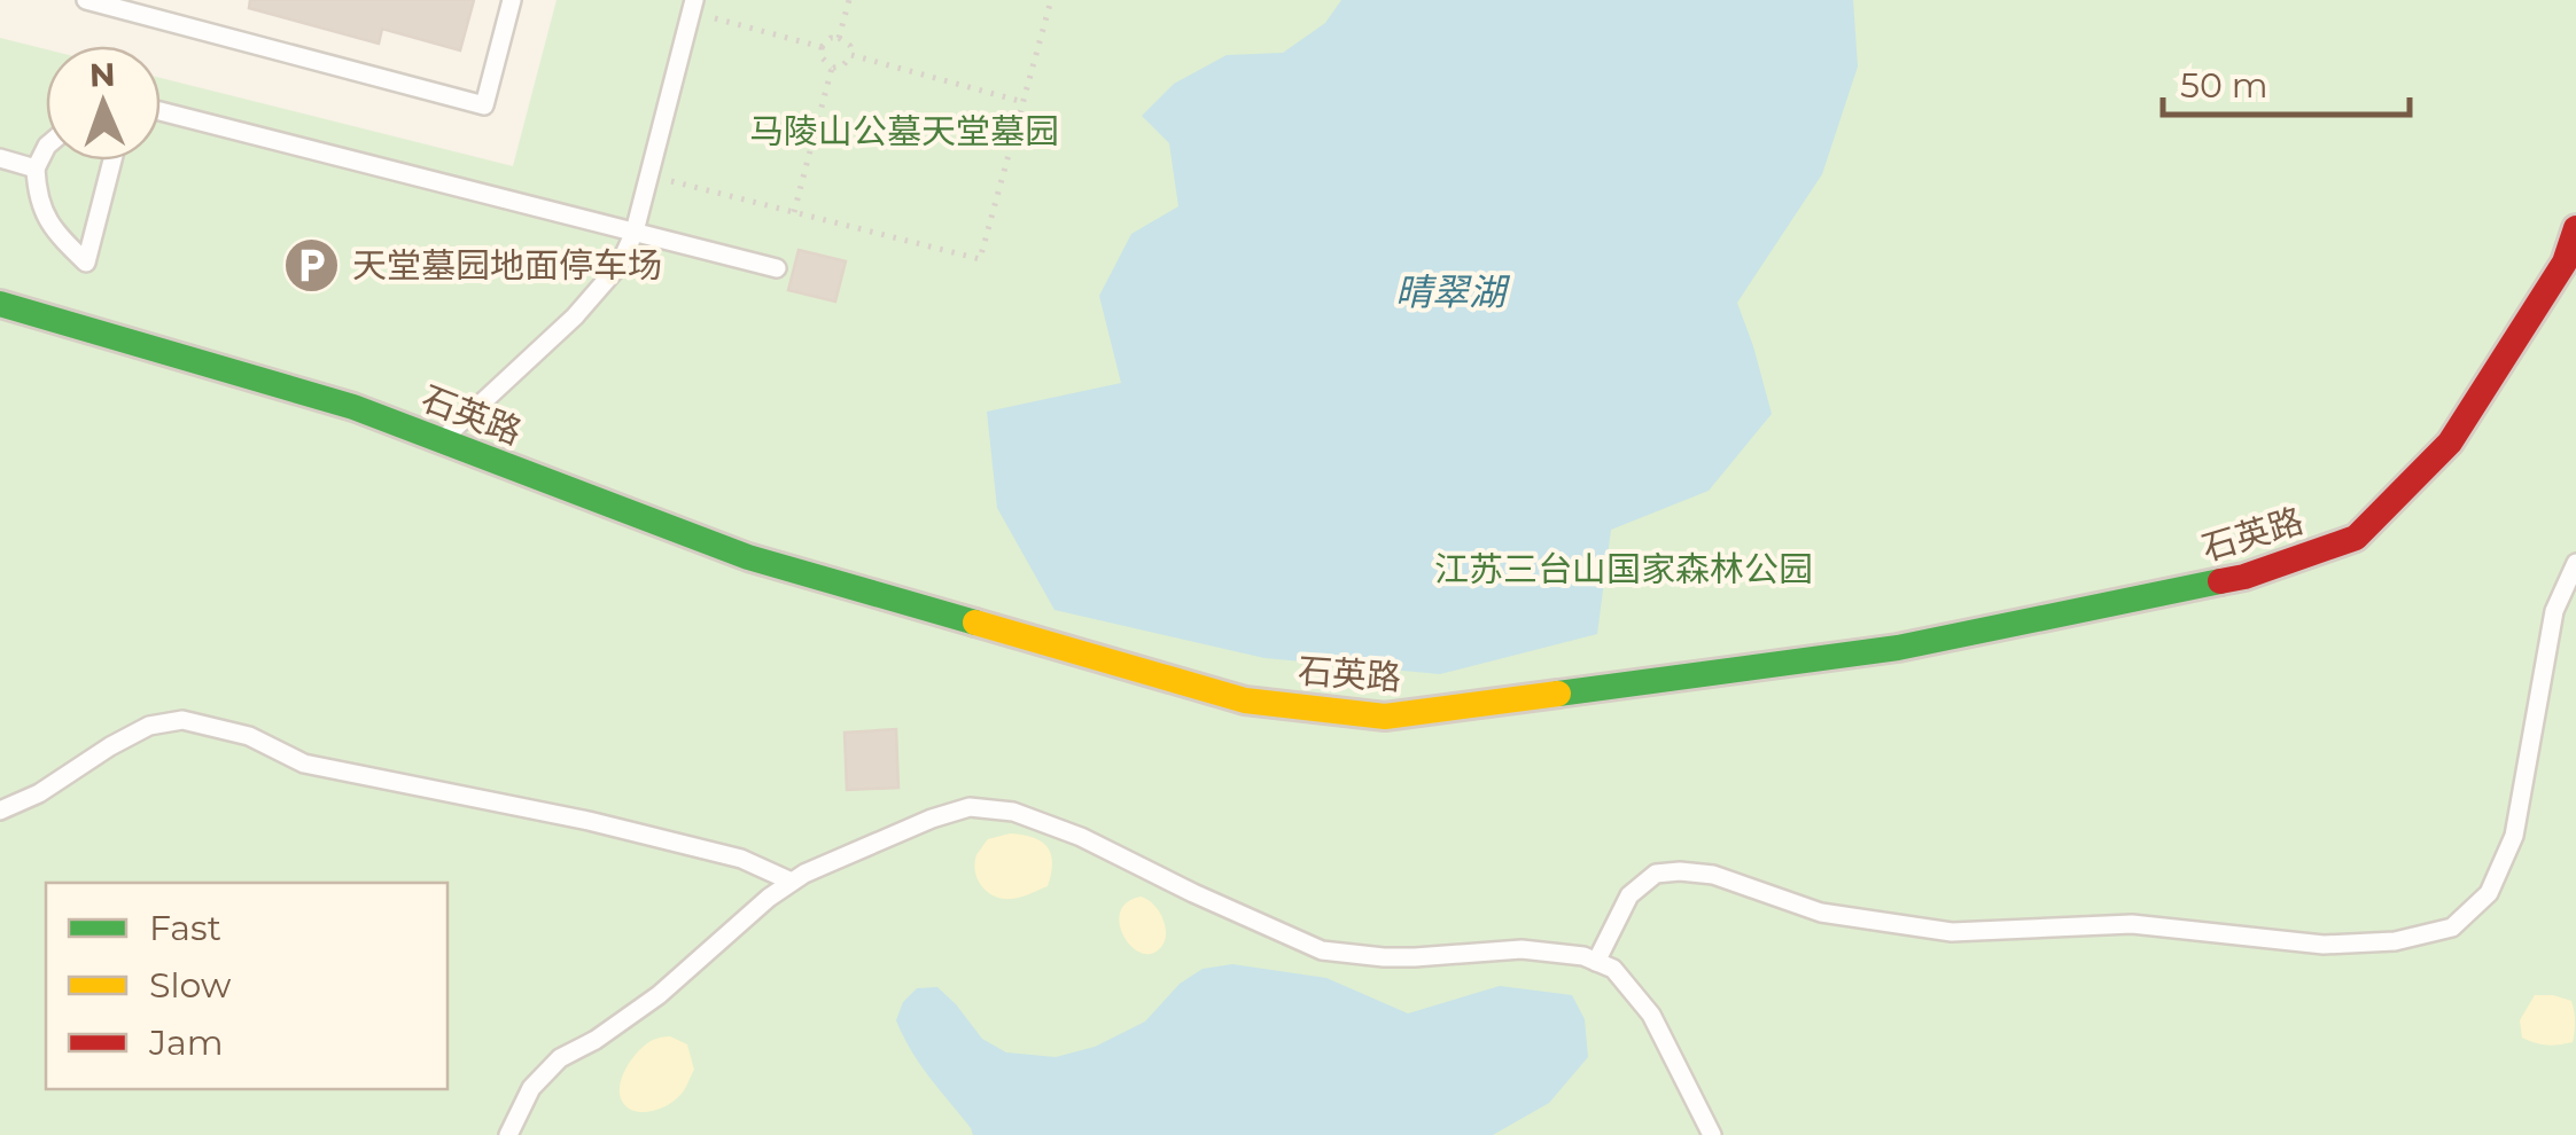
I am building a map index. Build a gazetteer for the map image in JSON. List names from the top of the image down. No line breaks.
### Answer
{"streets":{"street":["石英路"]},"water":["晴翠湖"],"parks":["马陵山公墓天堂墓园","江苏三台山国家森林公园"],"places":{"parking":["天堂墓园地面停车场"]},"legend":["Fast","Slow","Jam"],"scale_bar":"50 m","north":"top"}
